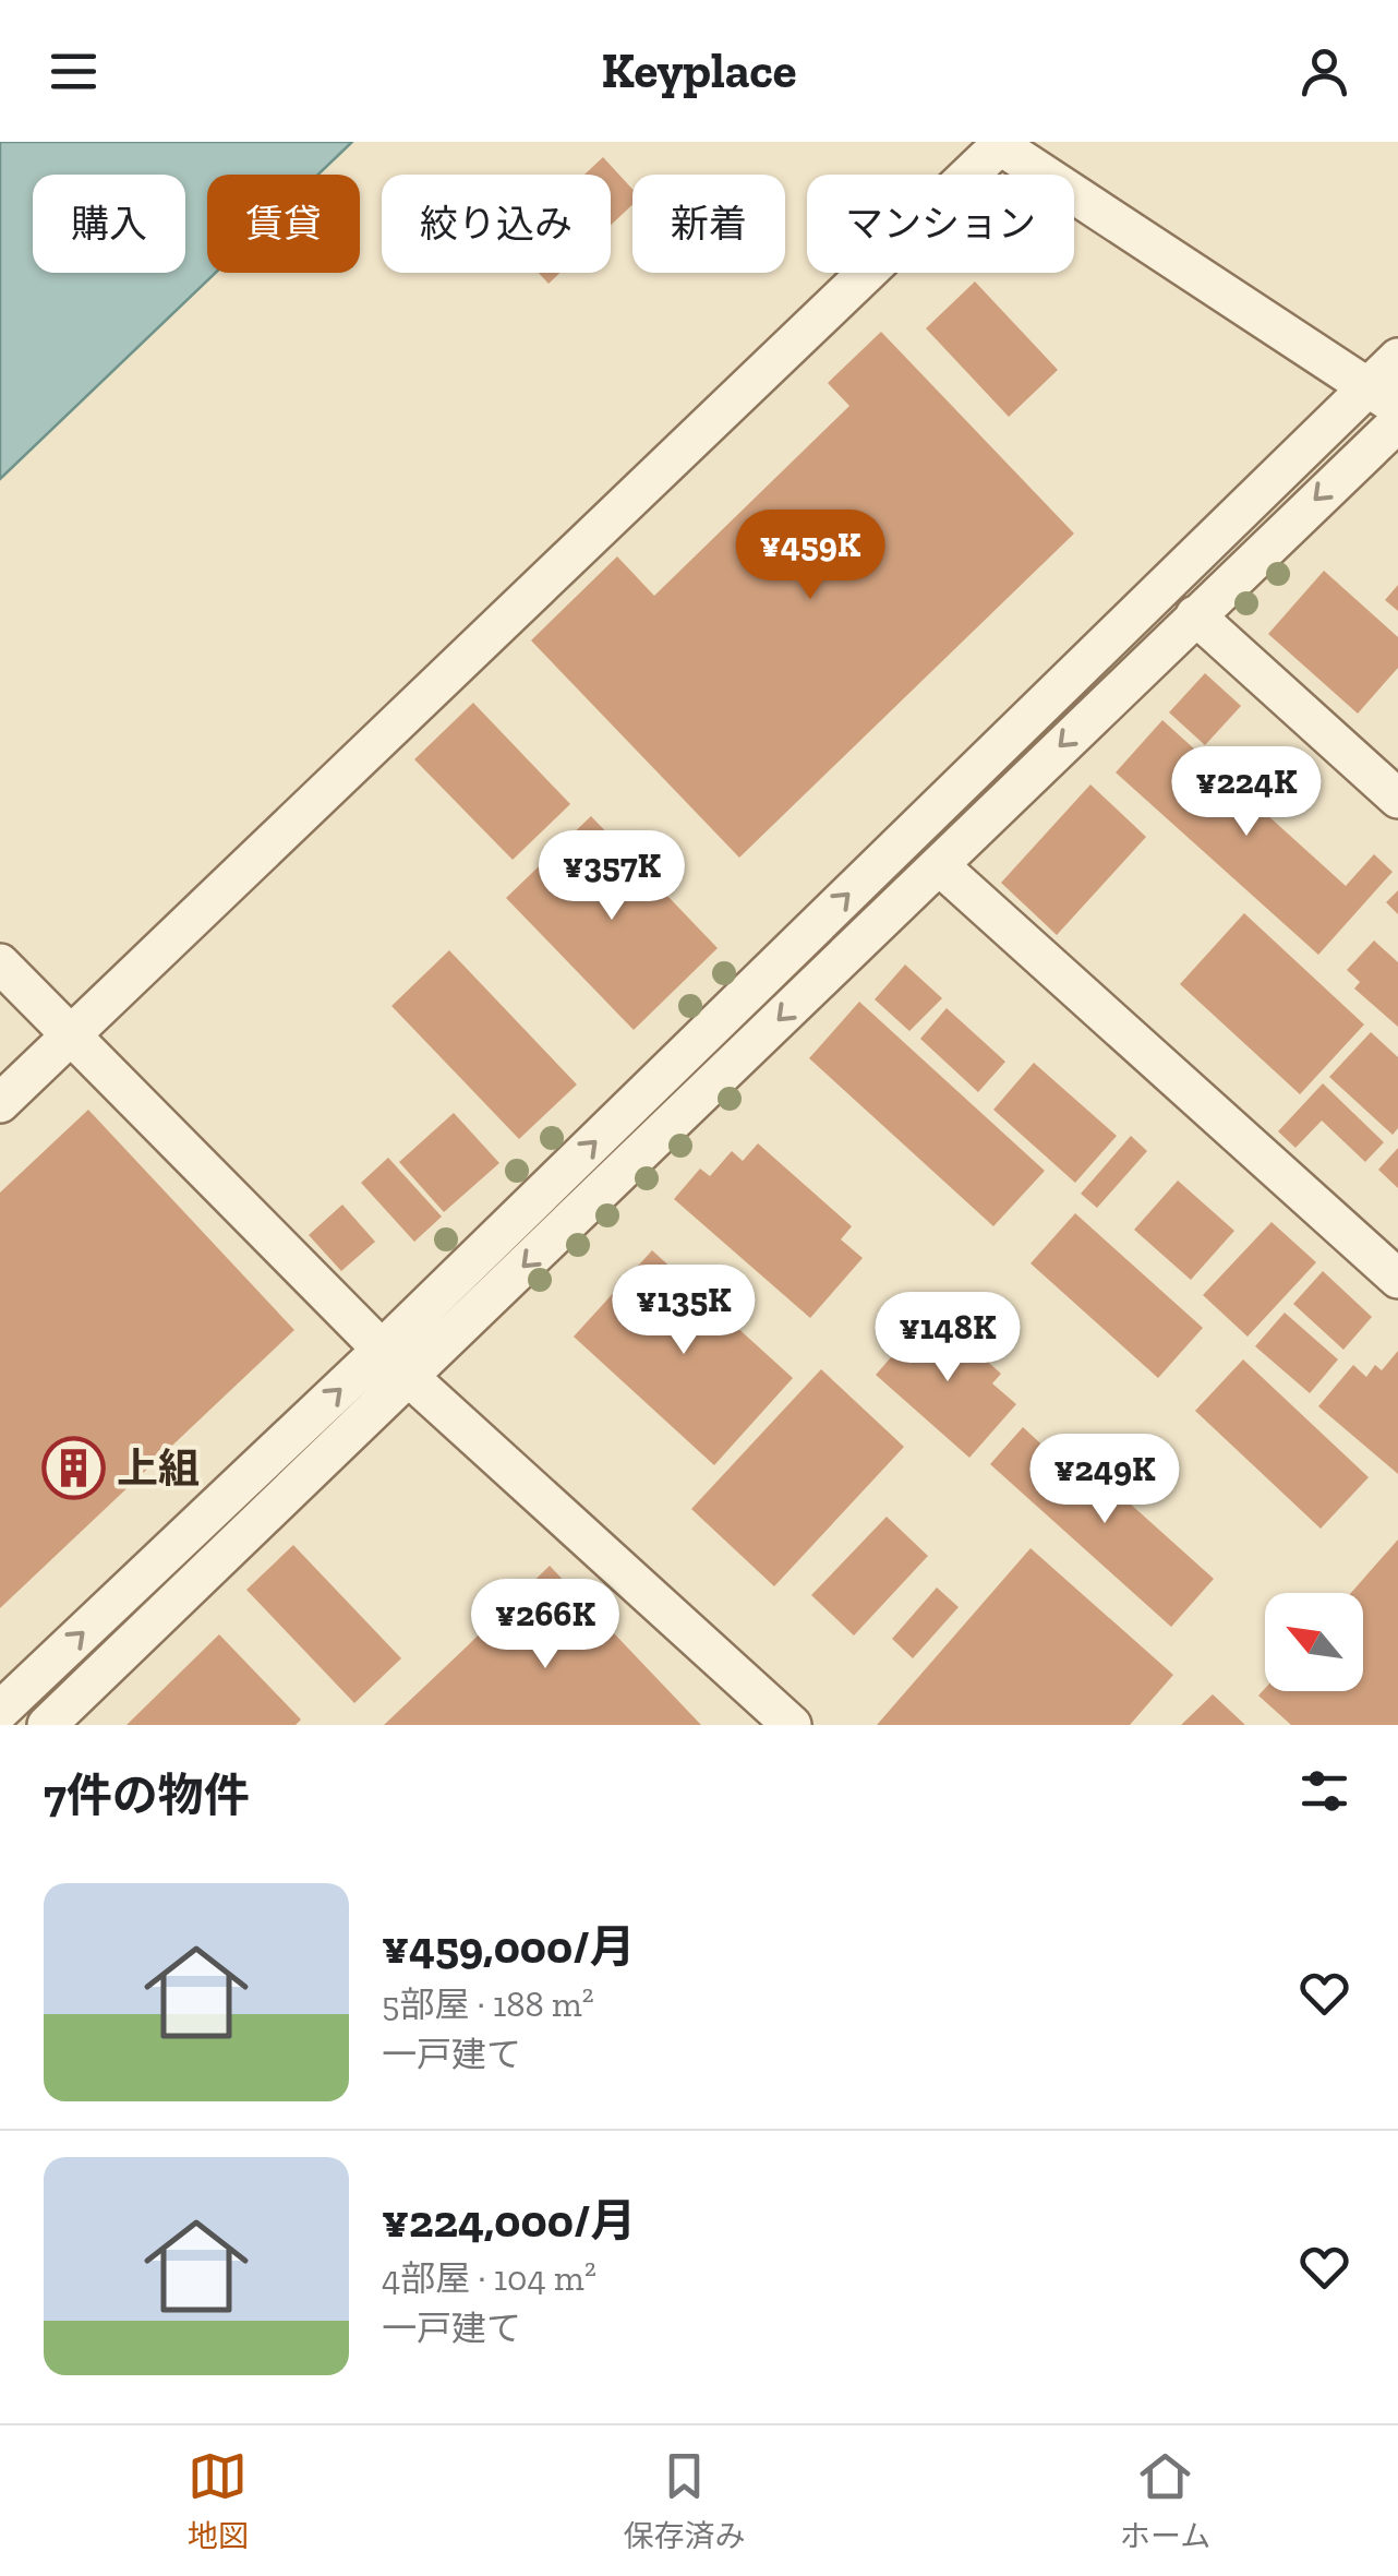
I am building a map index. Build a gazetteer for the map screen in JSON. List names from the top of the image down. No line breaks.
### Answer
{"places":{"building":["上組"]},"north":"top left","page":{"header":"Keyplace","chip":["購入","賃貸","絞り込み","新着","マンション"],"price":["¥459K","¥224K","¥357K","¥135K","¥148K","¥249K","¥266K"],"heading":"7件の物件","list":[{"name":"¥459,000/月","note":"5部屋 · 188 m² · 一戸建て"},{"name":"¥224,000/月","note":"4部屋 · 104 m² · 一戸建て"}],"tabs":["地図","保存済み","ホーム"]}}
